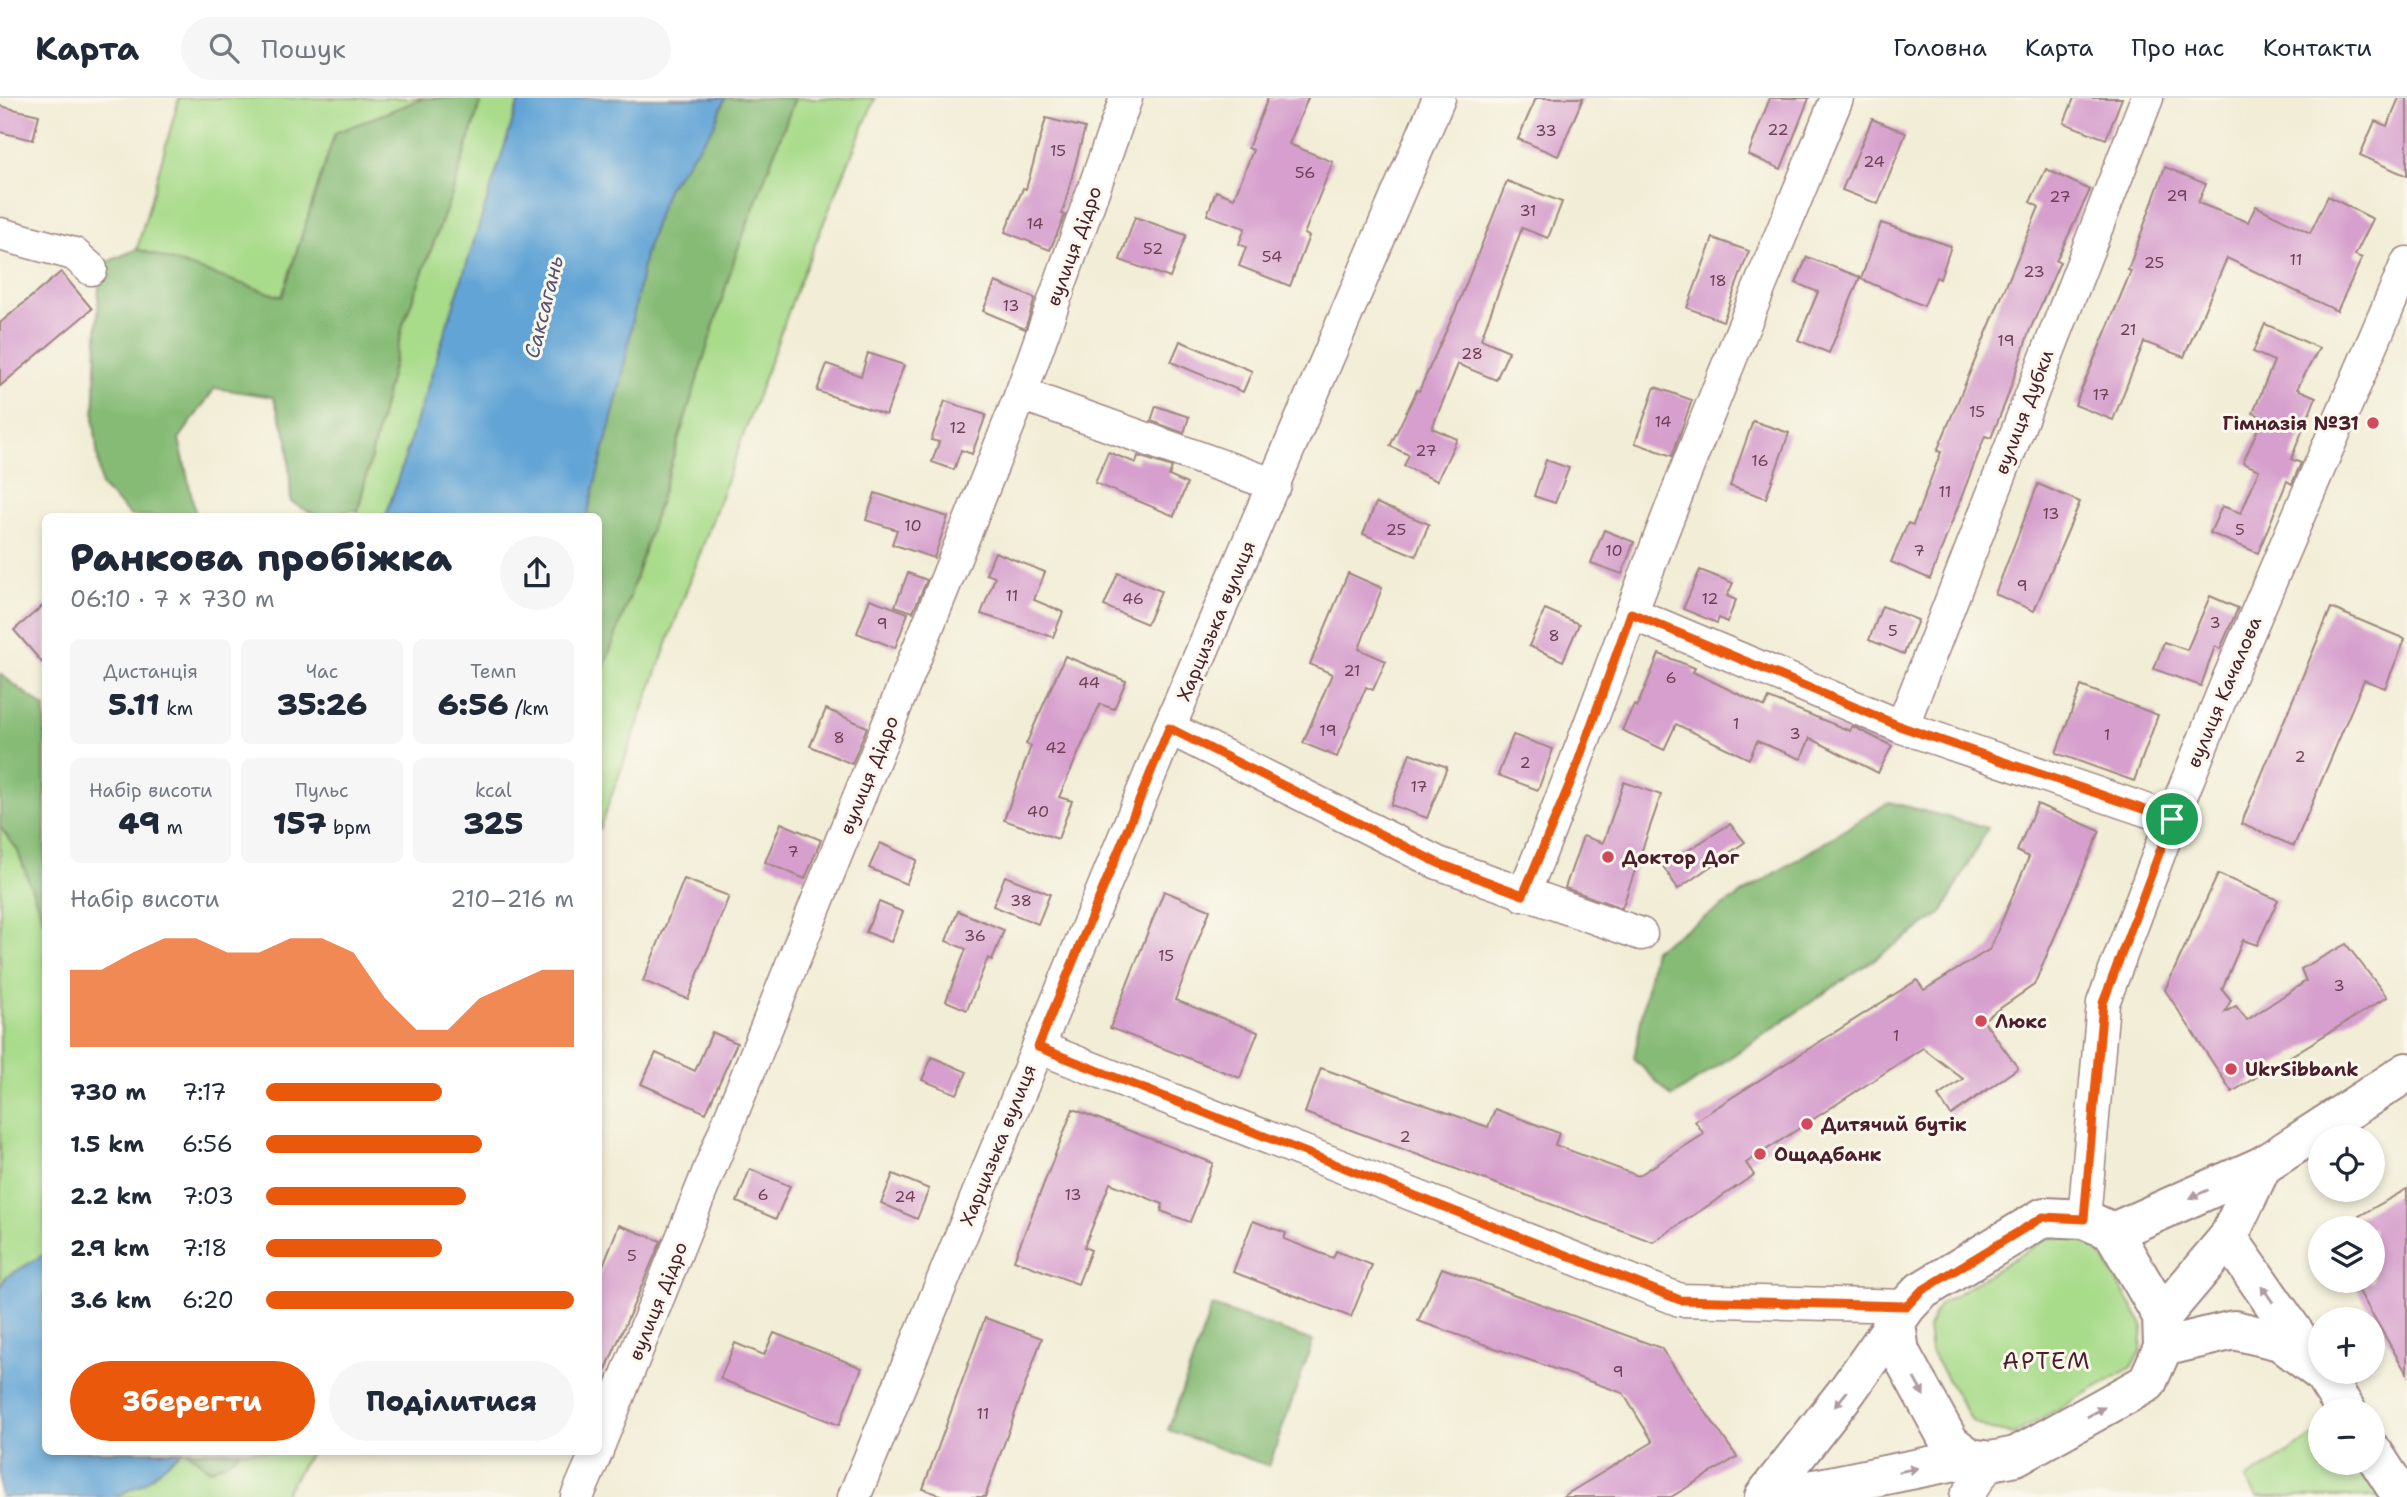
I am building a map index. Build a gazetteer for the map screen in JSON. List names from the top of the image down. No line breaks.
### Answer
{"streets":{"street":["вулиця Дідро","вулиця Дубки","Харцизька вулиця","вулиця Качалова"]},"districts":["АРТЕМ"],"water":["Саксагань"],"places":["Гімназія №31","Доктор Дог","Люкс","UkrSibbank","Дитячий бутік","Ощадбанк"],"house_numbers":["22","33","15","24","56","29","27","31","14","52","54","11","25","23","18","13","21","19","28","17","15","14","12","27","16","11","13","10","25","5","10","7","9","11","46","12","3","9","5","8","21","6","44","1","19","3","1","8","42","2","2","17","40","7","38","36","15","3","1","2","6","13","24","5","9","11"],"page":{"header":"Карта","search":"Пошук","nav":["Головна","Карта","Про нас","Контакти"],"heading":["Ранкова пробіжка","06:10 · 7 × 730 m"],"stats":[["Дистанція","5.11 km"],["Час","35:26"],["Темп","6:56 /km"],["Набір висоти","49 m"],["Пульс","157 bpm"],["kcal","325"]],"chart":["Набір висоти","210–216 m"],"list":[{"name":"730 m","note":"7:17"},{"name":"1.5 km","note":"6:56"},{"name":"2.2 km","note":"7:03"},{"name":"2.9 km","note":"7:18"},{"name":"3.6 km","note":"6:20"}],"map_buttons":["+","−"],"buttons":["Зберегти","Поділитися"]}}
